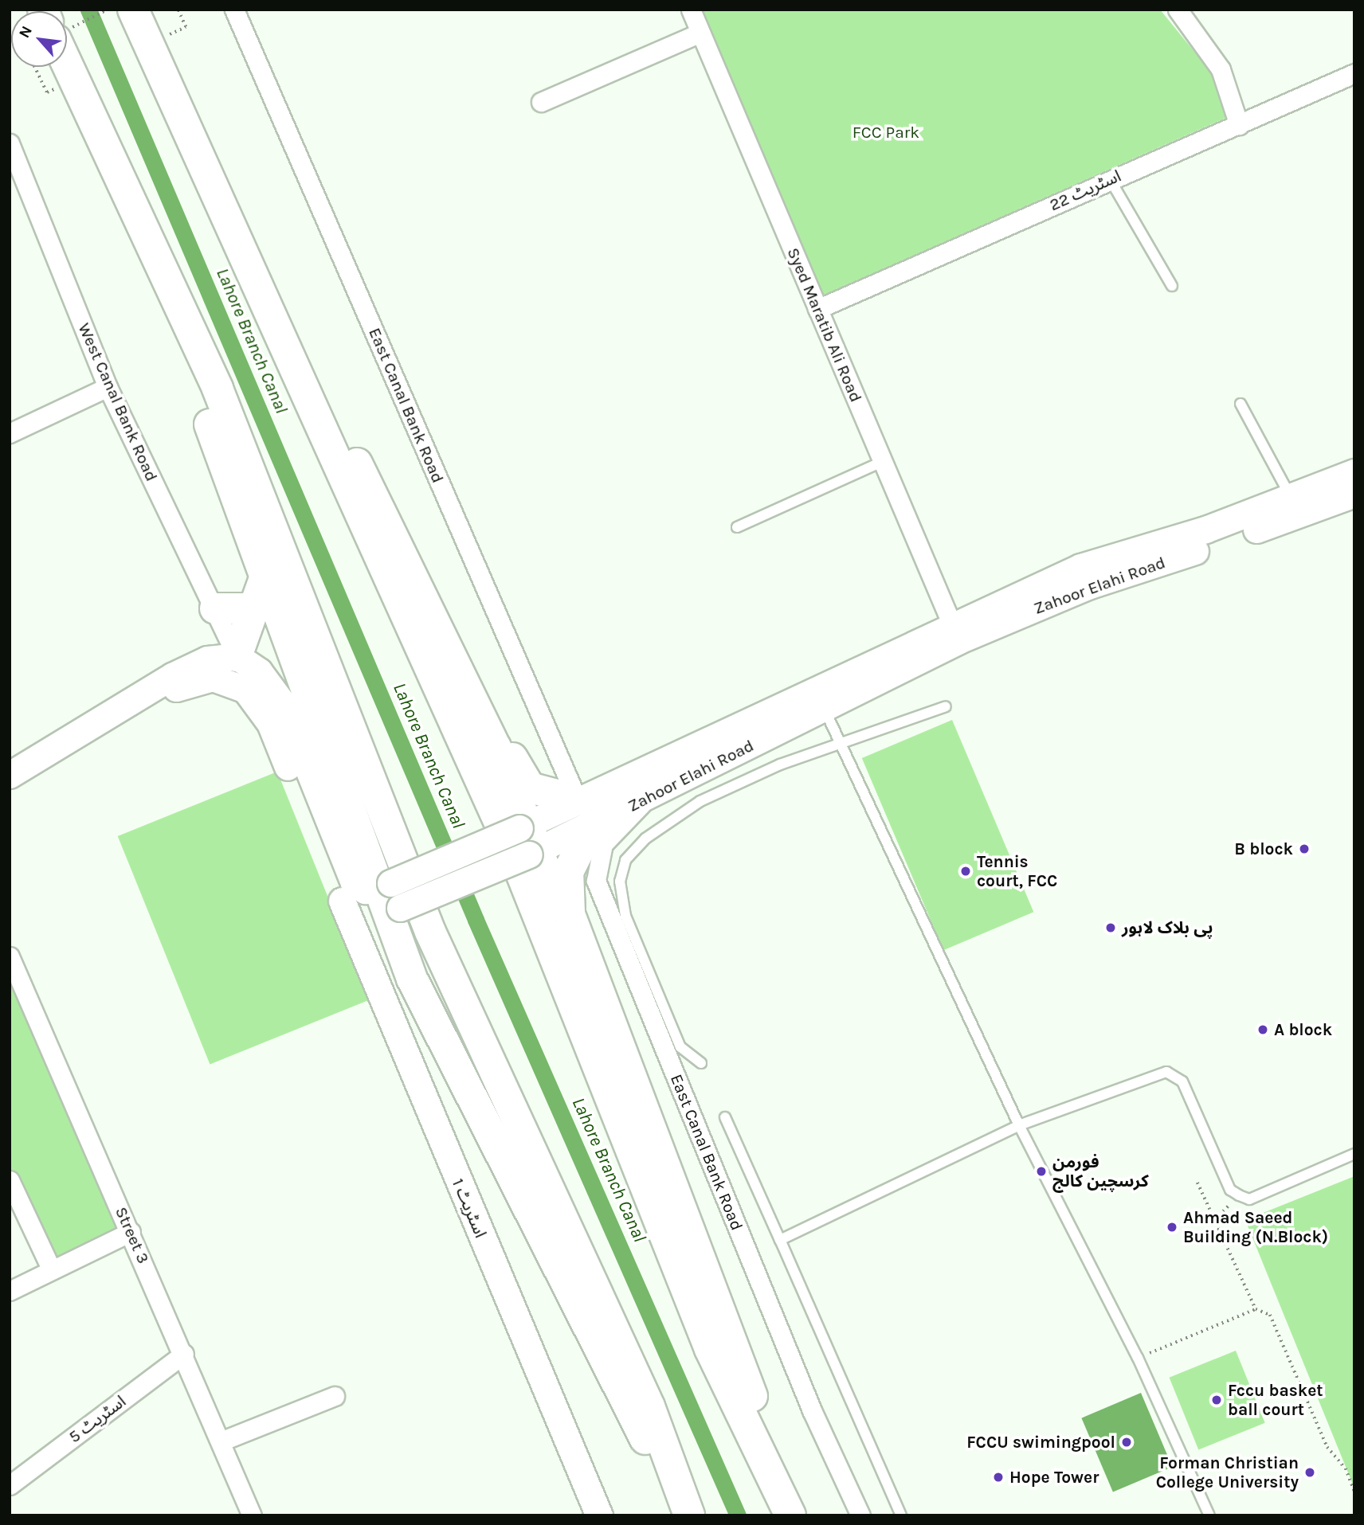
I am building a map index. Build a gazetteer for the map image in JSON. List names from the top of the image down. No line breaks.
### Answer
{"streets":{"main road":["Zahoor Elahi Road","اسٹریٹ 1"],"street":["اسٹریٹ 22","Syed Maratib Ali Road","West Canal Bank Road","East Canal Bank Road","Street 3","اسٹریٹ 5"]},"crossings":[["اسٹریٹ 22","Syed Maratib Ali Road"],["Syed Maratib Ali Road","Zahoor Elahi Road"],["East Canal Bank Road","Zahoor Elahi Road"],["Zahoor Elahi Road","اسٹریٹ 1"],["Street 3","اسٹریٹ 5"]],"water":["Lahore Branch Canal"],"parks":["FCC Park"],"places":["B block","Tennis court, FCC","پی بلاک لاہور","A block","فورمن کرسچین کالج","Ahmad Saeed Building (N.Block)","Fccu basket ball court","FCCU swimingpool","Forman Christian College University","Hope Tower"],"north":"top left"}
